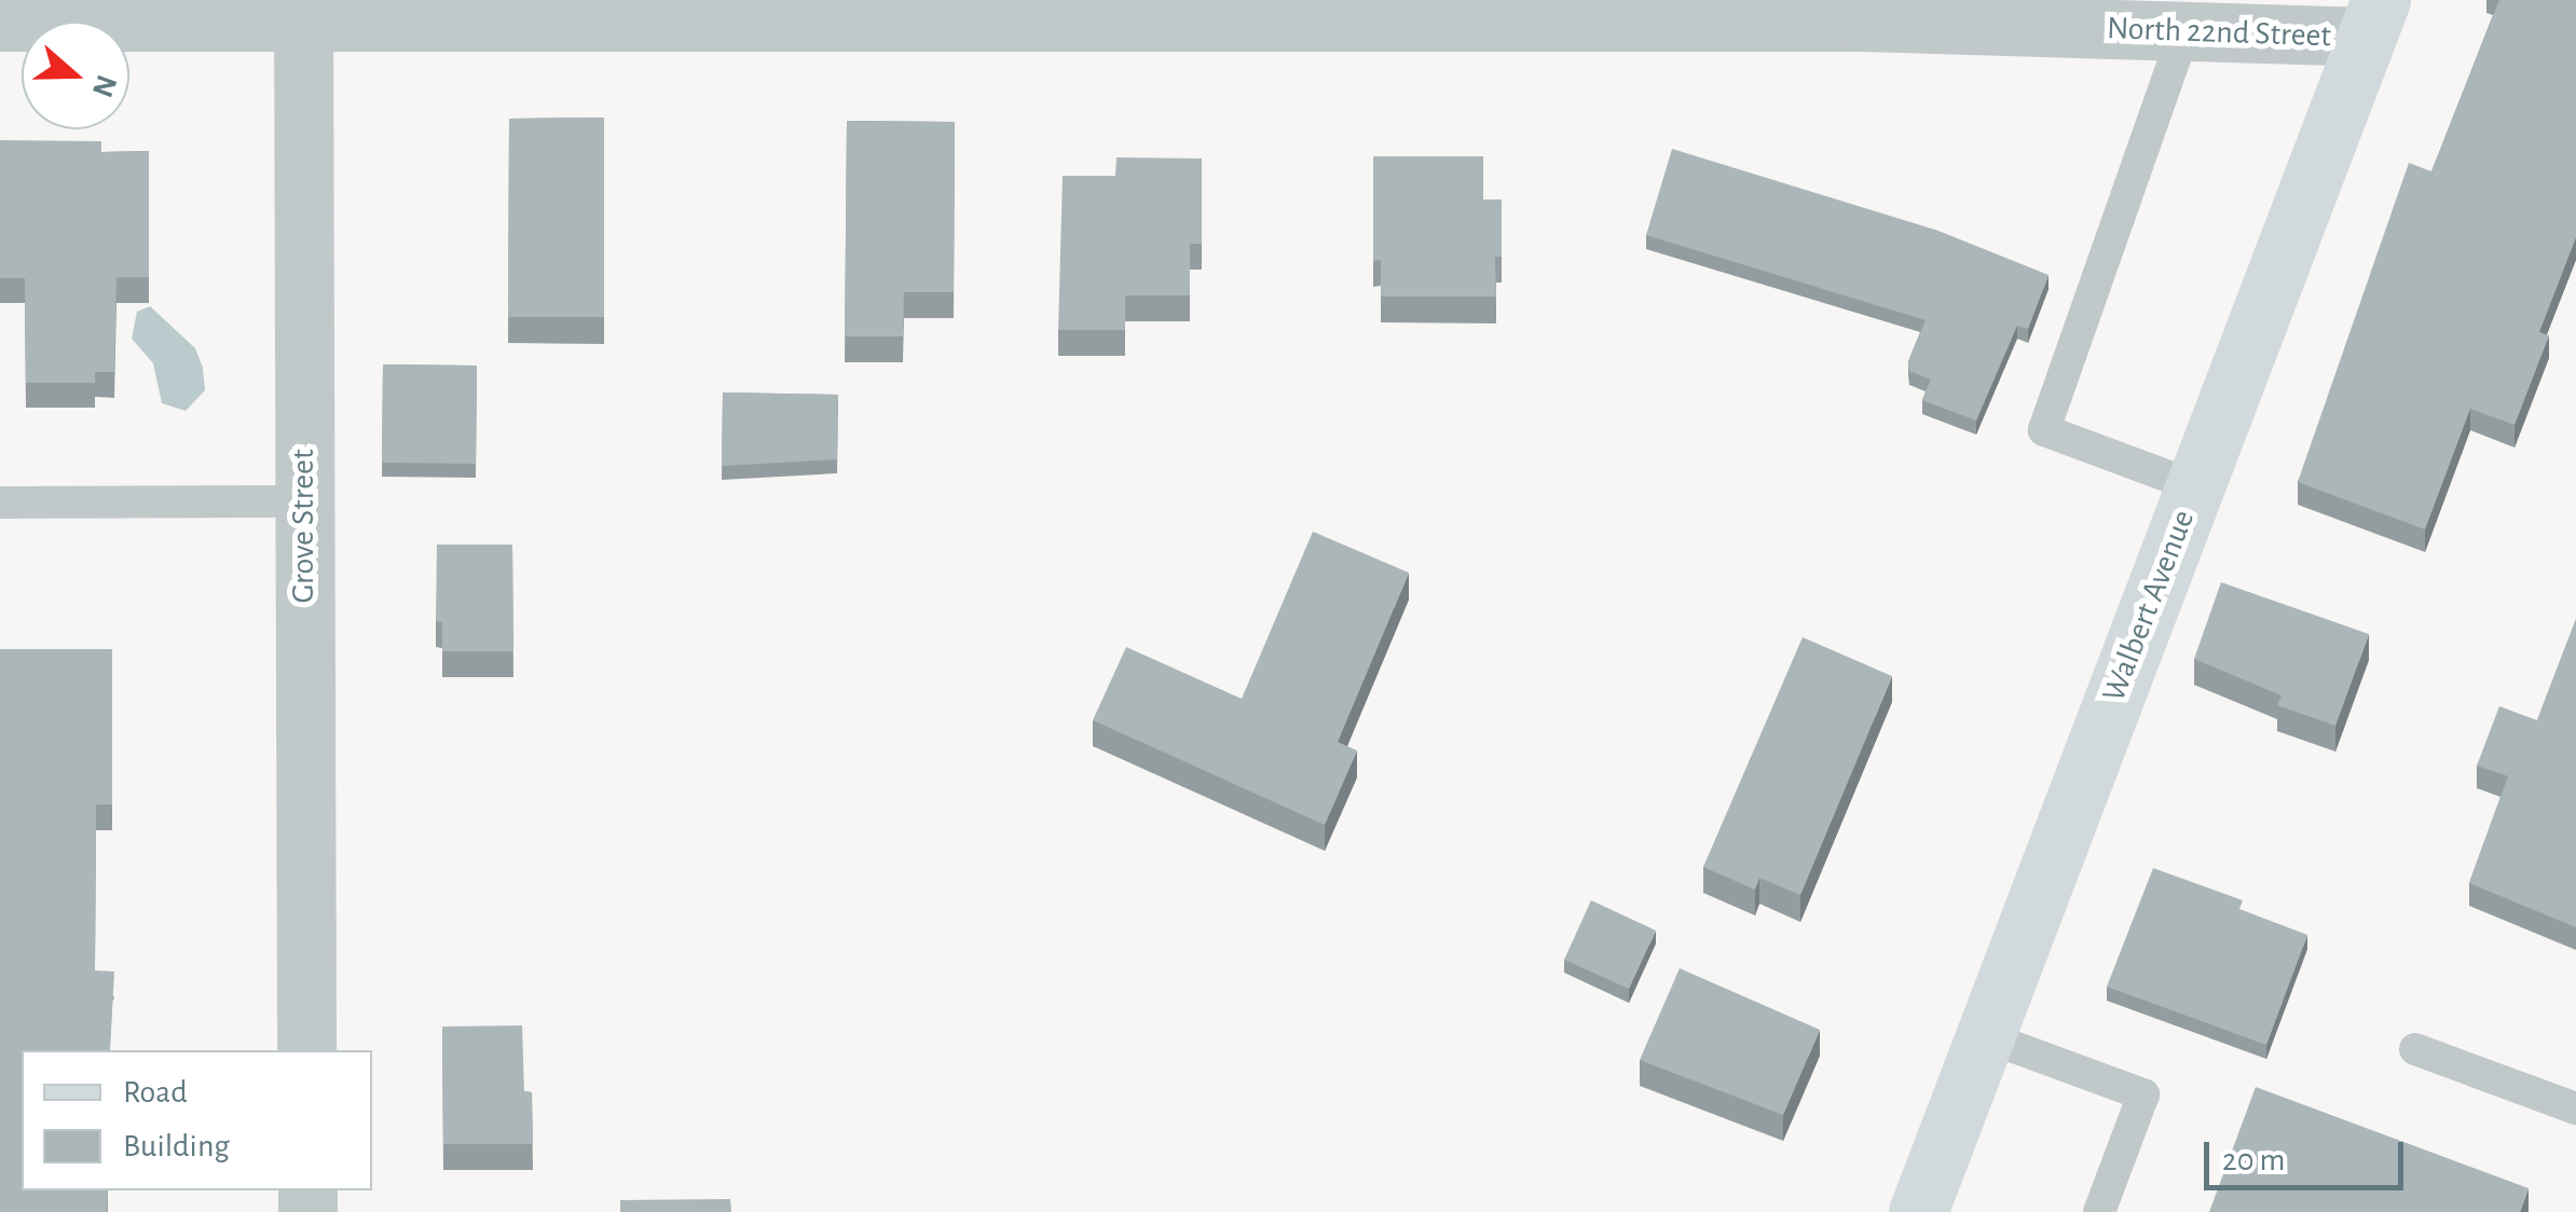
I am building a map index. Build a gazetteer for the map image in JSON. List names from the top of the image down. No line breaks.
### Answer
{"streets":{"main road":["Walbert Avenue"],"street":["North 22nd Street","Grove Street"]},"crossings":[["North 22nd Street","Grove Street"],["North 22nd Street","Walbert Avenue"]],"legend":["Road","Building"],"scale_bar":"20 m","north":"right"}
